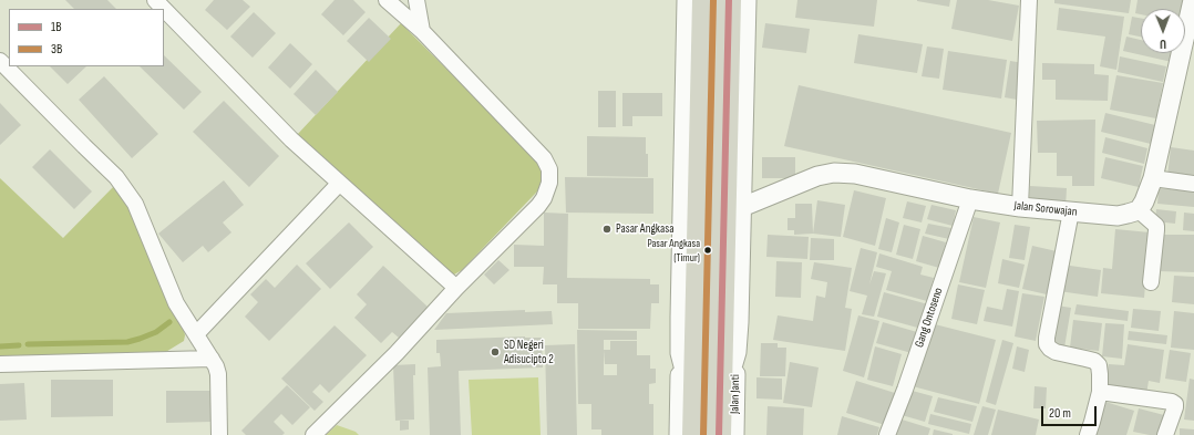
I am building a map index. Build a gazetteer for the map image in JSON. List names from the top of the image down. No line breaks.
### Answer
{"streets":{"street":["Jalan Sorowajan","Gang Ontoseno","Jalan Janti"]},"crossings":[["Jalan Sorowajan","Gang Ontoseno"]],"places":["Pasar Angkasa","Pasar Angkasa (Timur)","SD Negeri Adisucipto 2"],"lines":["transit line 1B","transit line 3B"],"legend":["1B","3B"],"scale_bar":"20 m","north":"bottom"}
